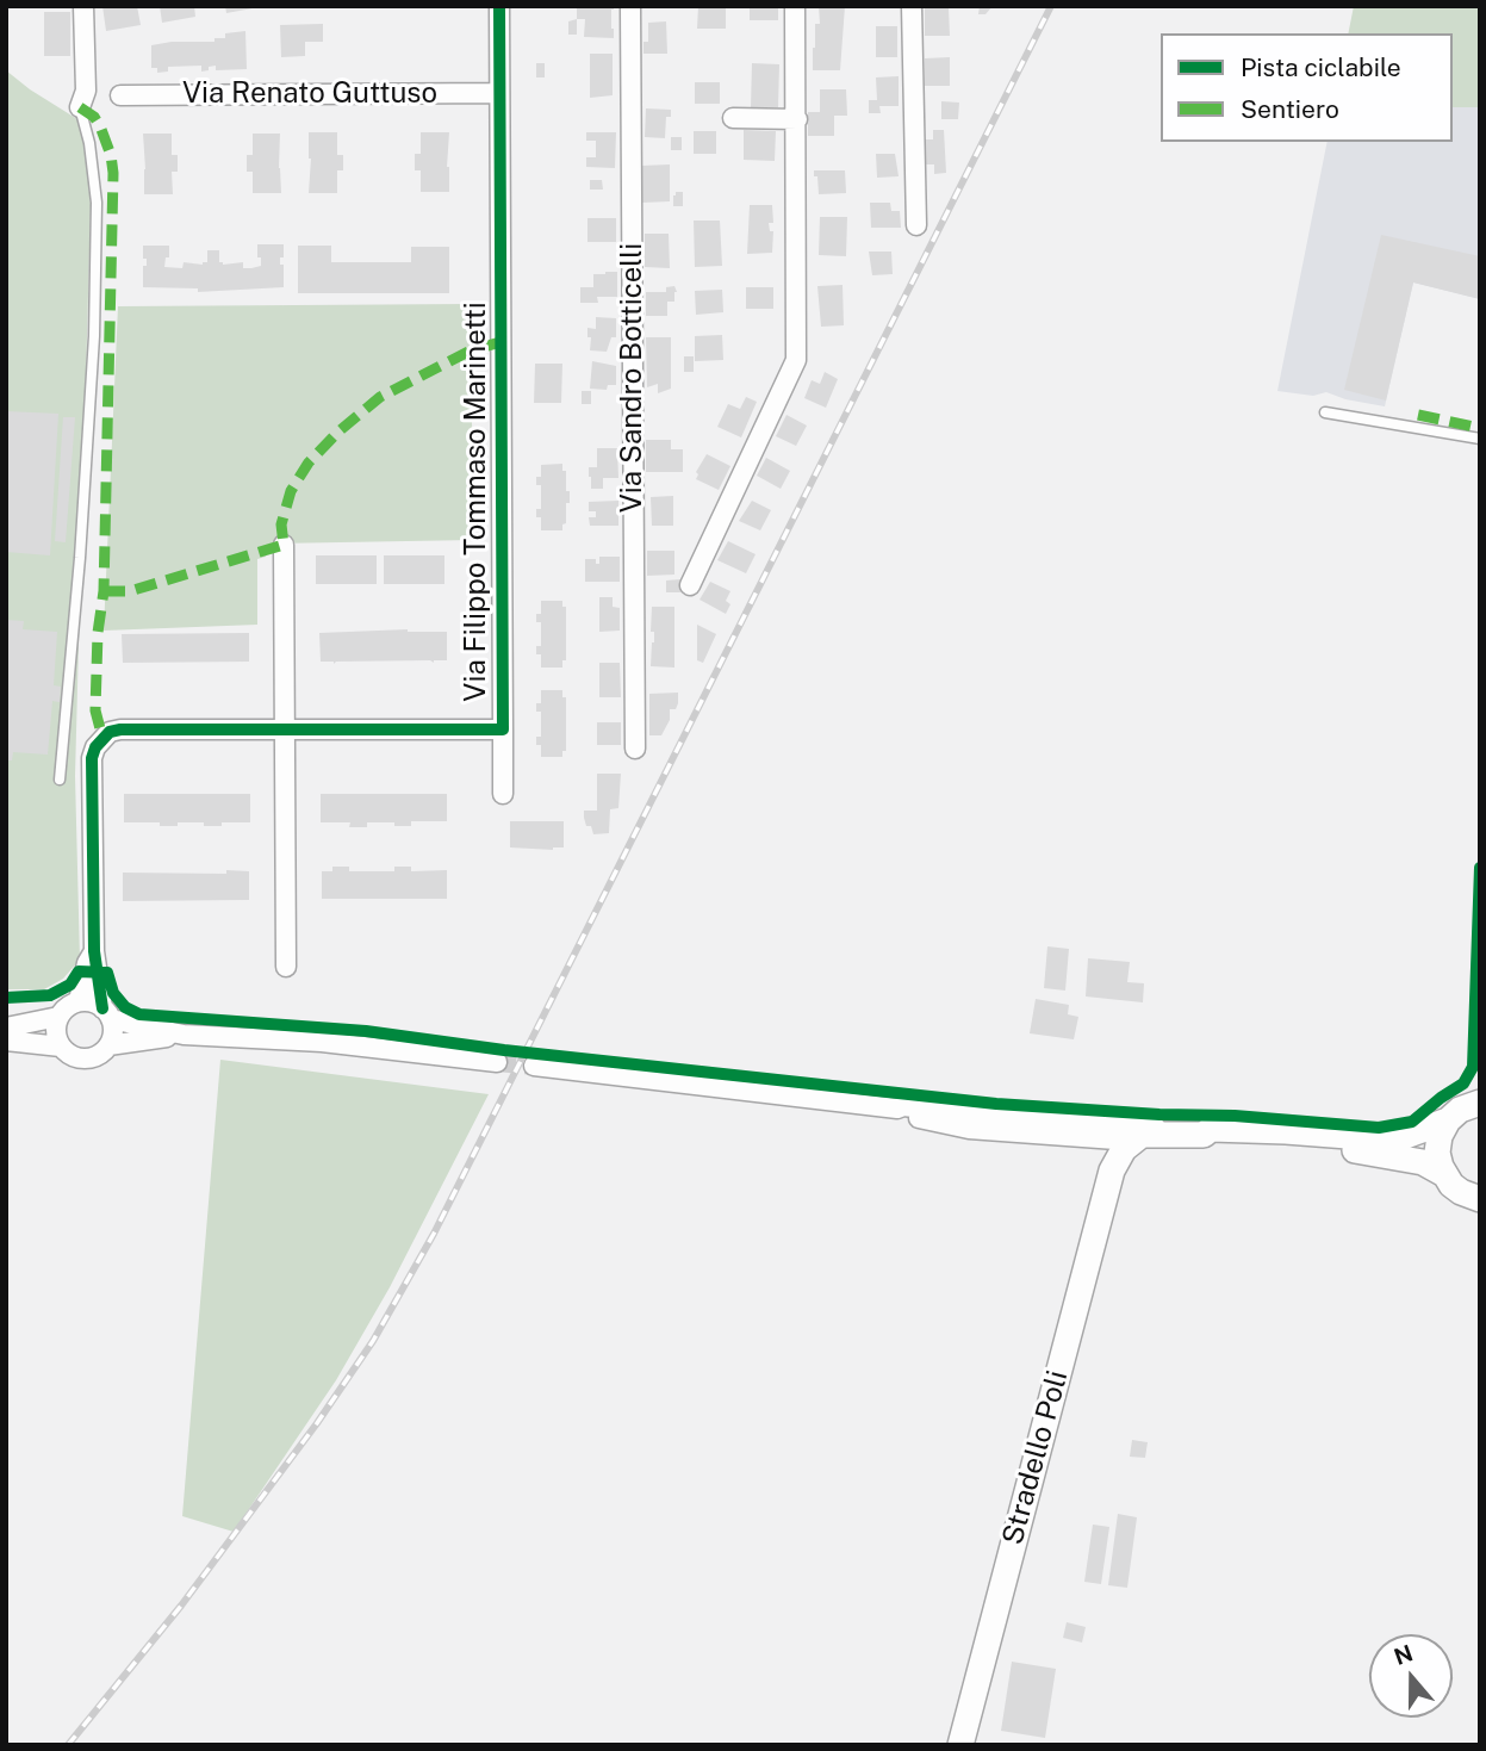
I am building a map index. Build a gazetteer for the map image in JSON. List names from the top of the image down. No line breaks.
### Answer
{"streets":{"street":["Via Renato Guttuso","Via Sandro Botticelli","Via Filippo Tommaso Marinetti","Stradello Poli"]},"crossings":[["Via Renato Guttuso","Via Filippo Tommaso Marinetti"]],"legend":["Pista ciclabile","Sentiero"],"north":"top"}
